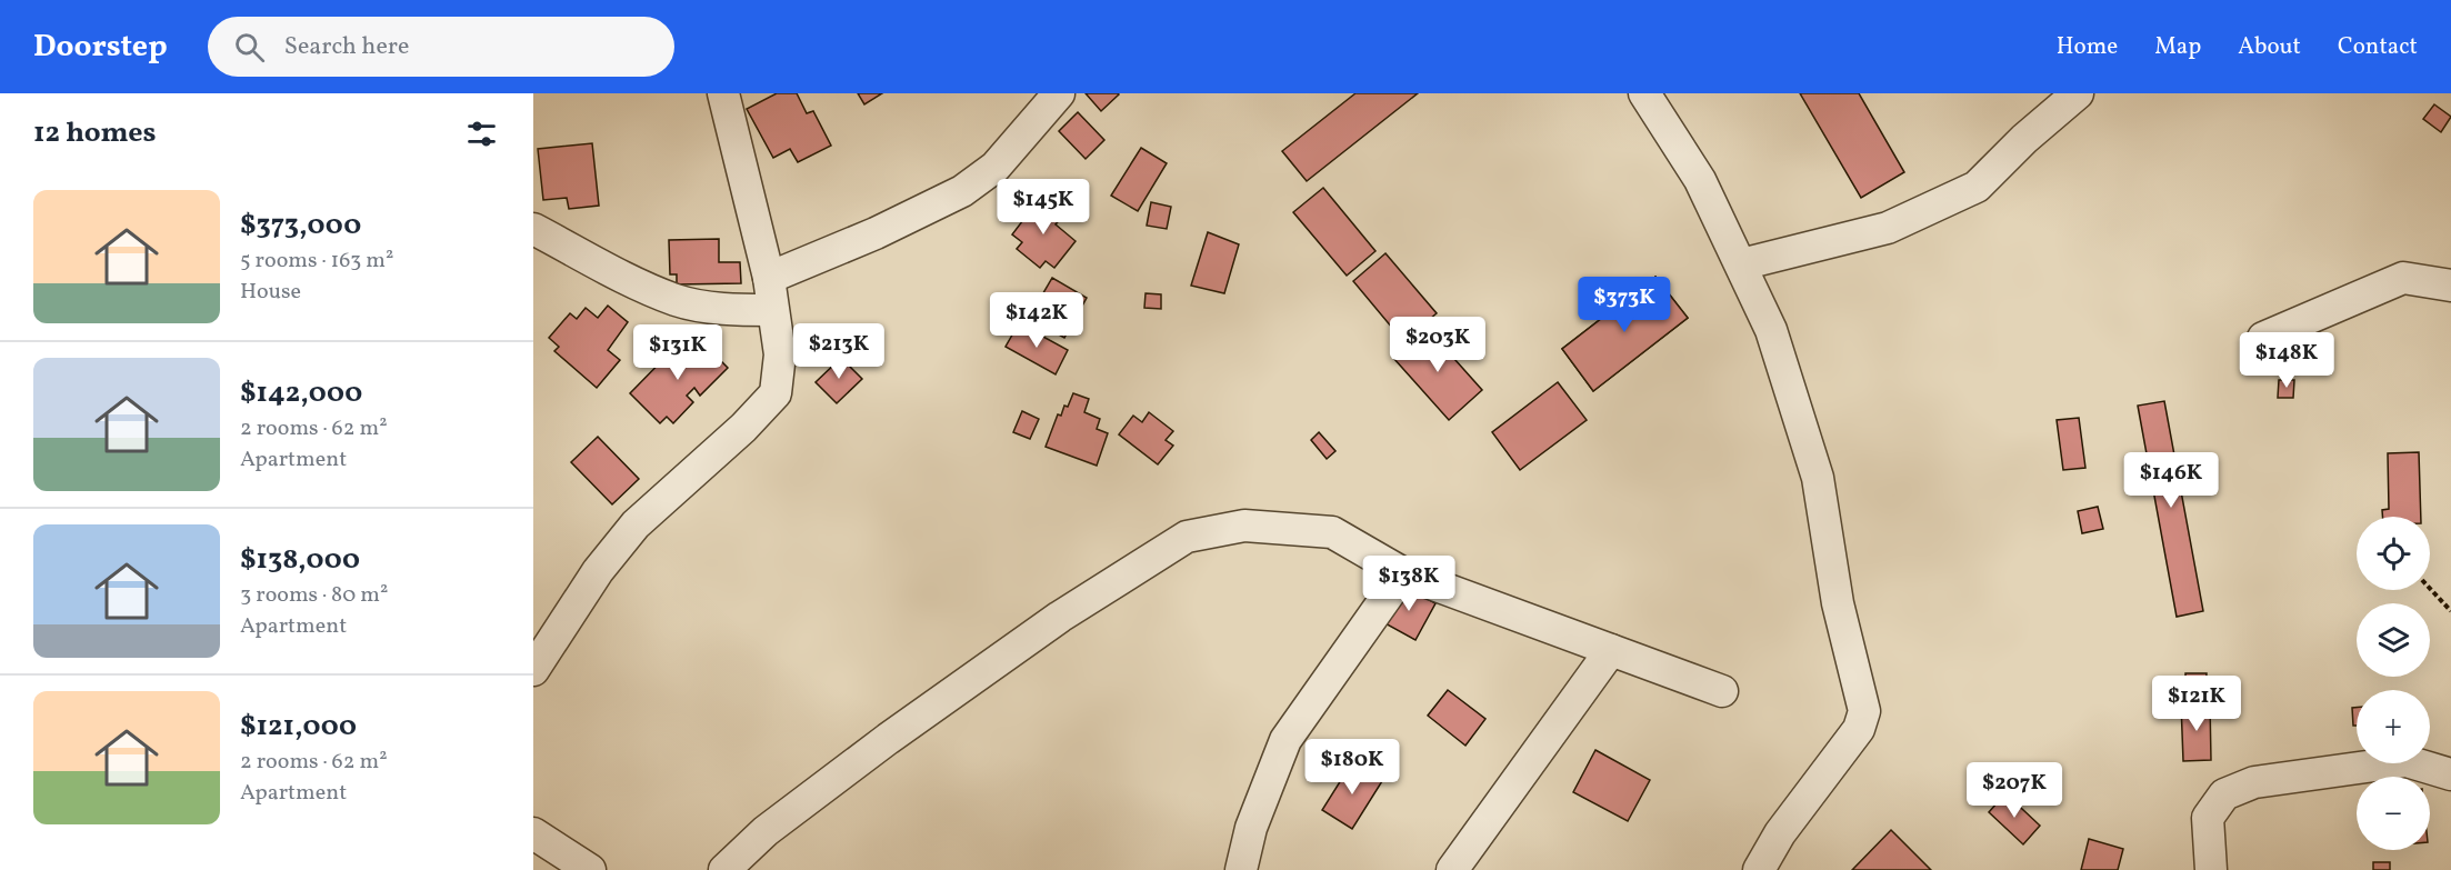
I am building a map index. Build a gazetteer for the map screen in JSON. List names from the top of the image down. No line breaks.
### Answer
{"page":{"header":"Doorstep","search":"Search here","nav":["Home","Map","About","Contact"],"heading":"12 homes","list":[{"name":"$373,000","note":"5 rooms · 163 m² · House"},{"name":"$142,000","note":"2 rooms · 62 m² · Apartment"},{"name":"$138,000","note":"3 rooms · 80 m² · Apartment"},{"name":"$121,000","note":"2 rooms · 62 m² · Apartment"}],"price":["$145K","$373K","$142K","$203K","$213K","$131K","$148K","$146K","$138K","$121K","$180K","$207K"],"map_buttons":["+","−"]}}
